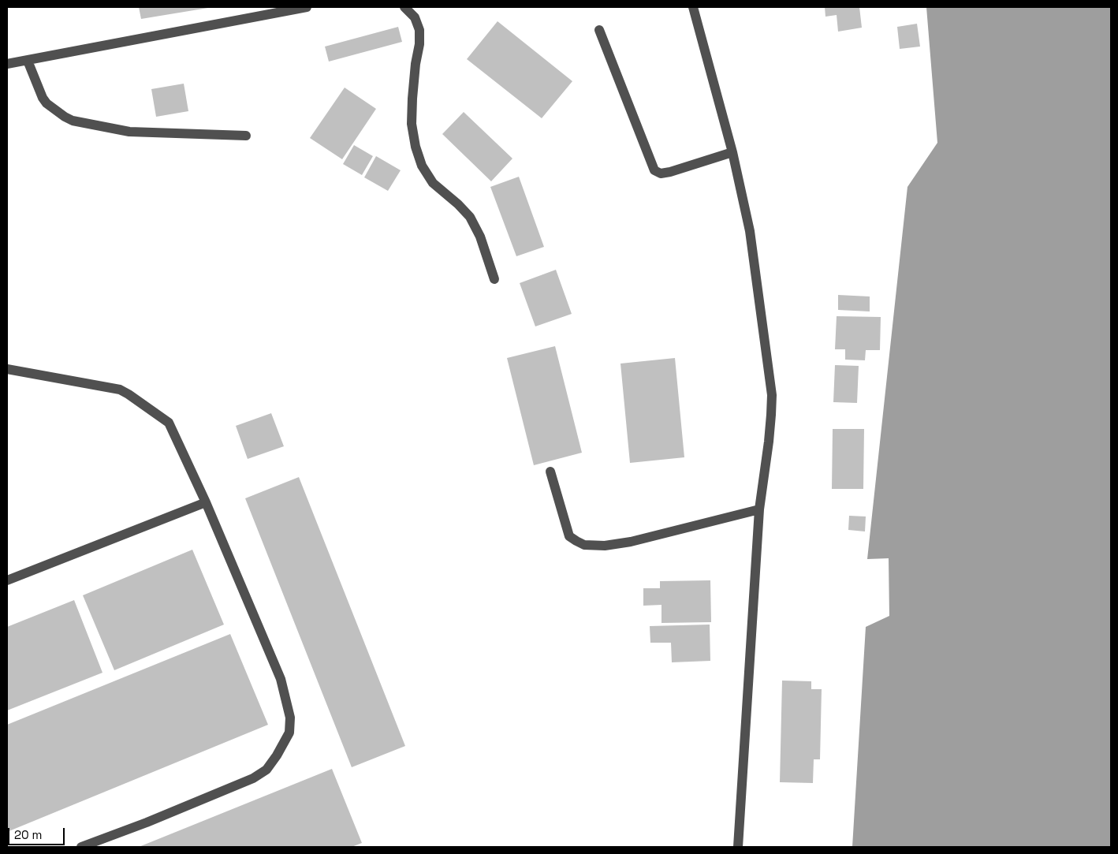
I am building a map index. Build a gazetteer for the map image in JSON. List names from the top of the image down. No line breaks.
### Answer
{"scale_bar":"20 m"}
